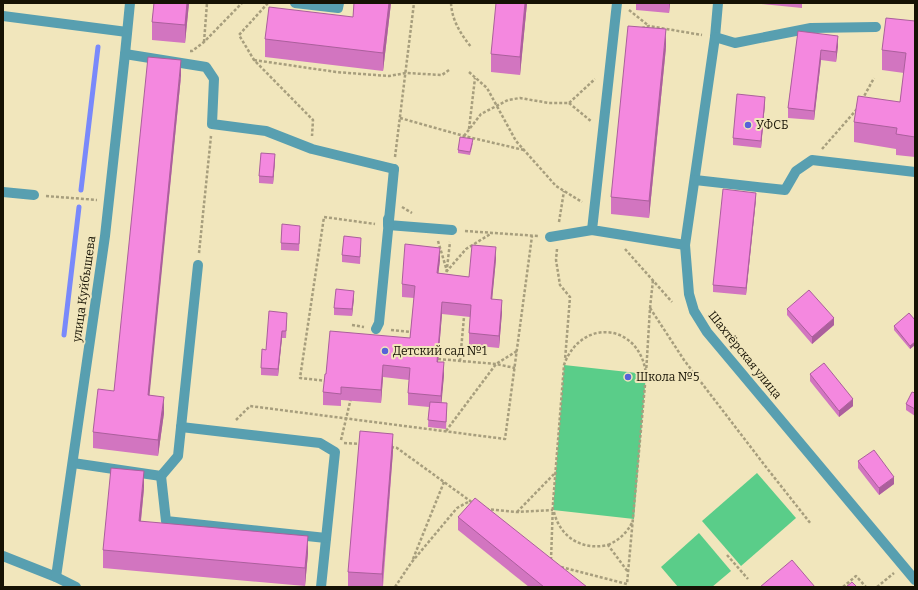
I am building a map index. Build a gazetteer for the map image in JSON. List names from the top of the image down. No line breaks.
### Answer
{"streets":{"street":["улица Куйбышева","Шахтёрская улица"]},"places":["УФСБ","Детский сад №1","Школа №5"]}
